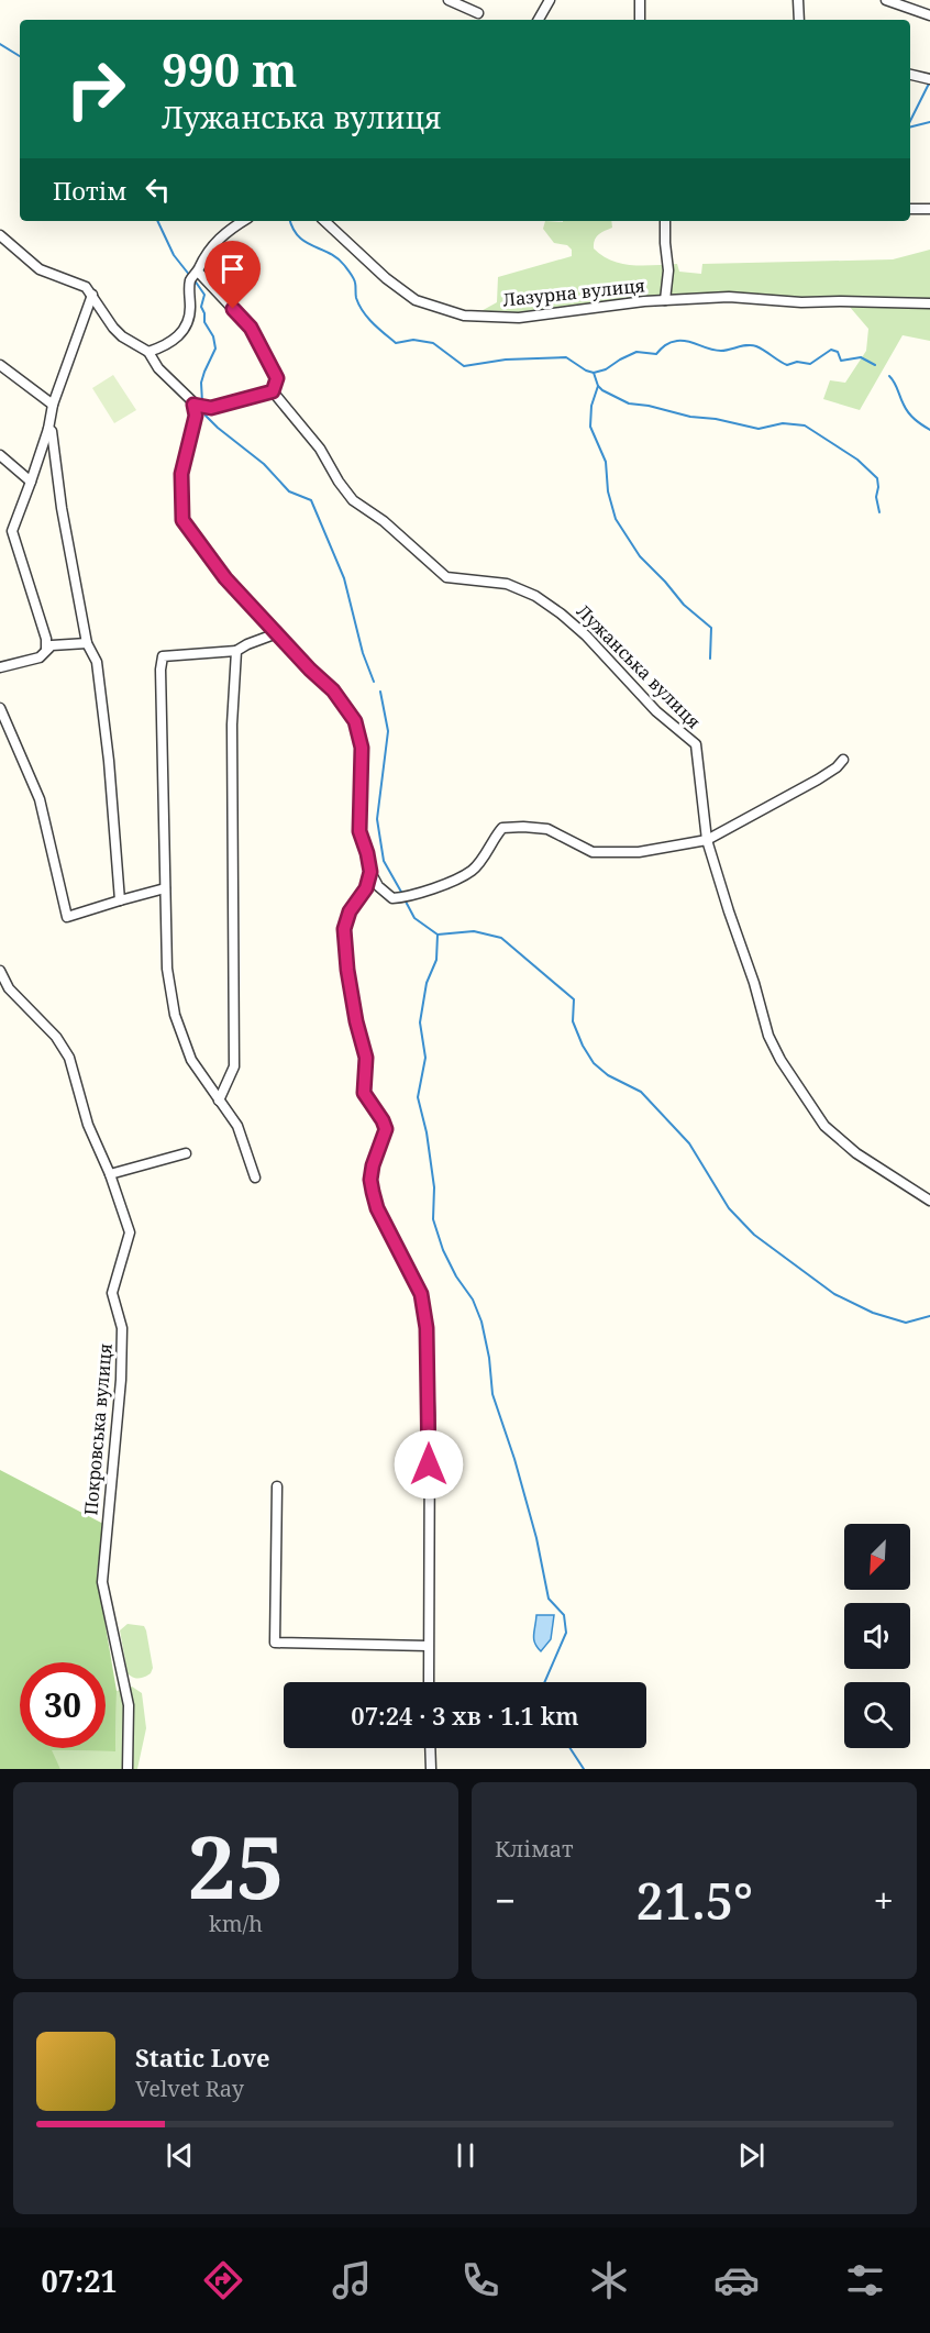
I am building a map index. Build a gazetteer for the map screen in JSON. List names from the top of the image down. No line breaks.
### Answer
{"streets":{"street":["Лазурна вулиця","Лужанська вулиця","Покровська вулиця"]},"north":"bottom left","page":{"turn":["990 m","Лужанська вулиця"],"then":"Потім","limit":"30","trip":"07:24 · 3 хв · 1.1 km","tile":[["25","km/h"],"Клімат"],"heat":["−","21.5°","+"],"song":["Static Love","Velvet Ray"],"tabs":"07:21"}}
